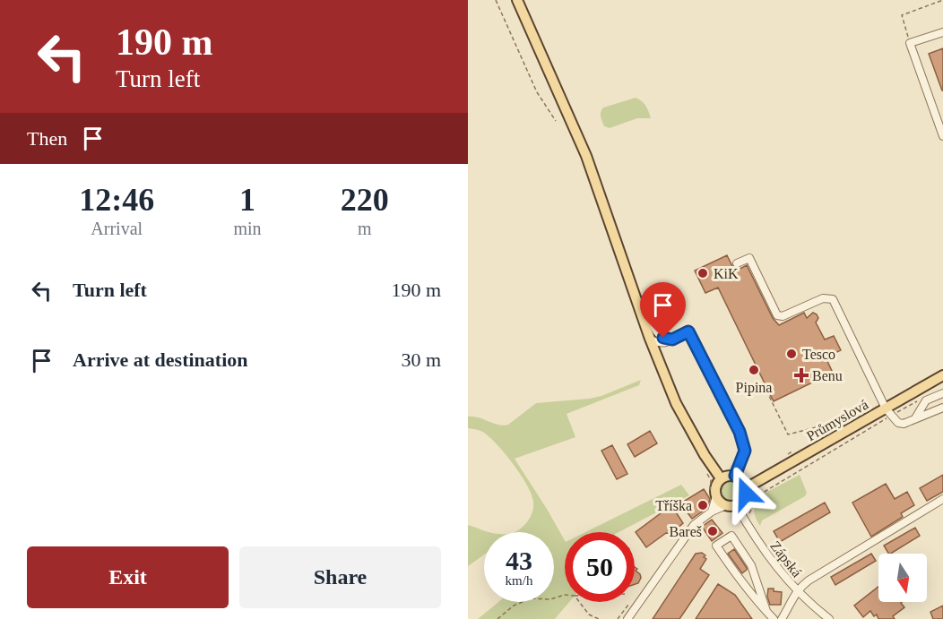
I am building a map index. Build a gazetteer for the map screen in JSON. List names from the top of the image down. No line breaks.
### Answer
{"streets":{"main road":["Průmyslová"],"street":["Zápská"]},"crossings":[["Průmyslová","Zápská"]],"places":{"other":["KiK","Tesco","Pipina","Tříška","Bareš"],"health":["Benu"]},"north":"bottom","page":{"turn":["190 m","Turn left"],"then":"Then","eta":["12:46","Arrival","1","min","220","m"],"list":[{"name":"Turn left","value":"190 m"},{"name":"Arrive at destination","value":"30 m"}],"speed":"43 km/h","limit":"50","buttons":["Exit","Share"]}}
